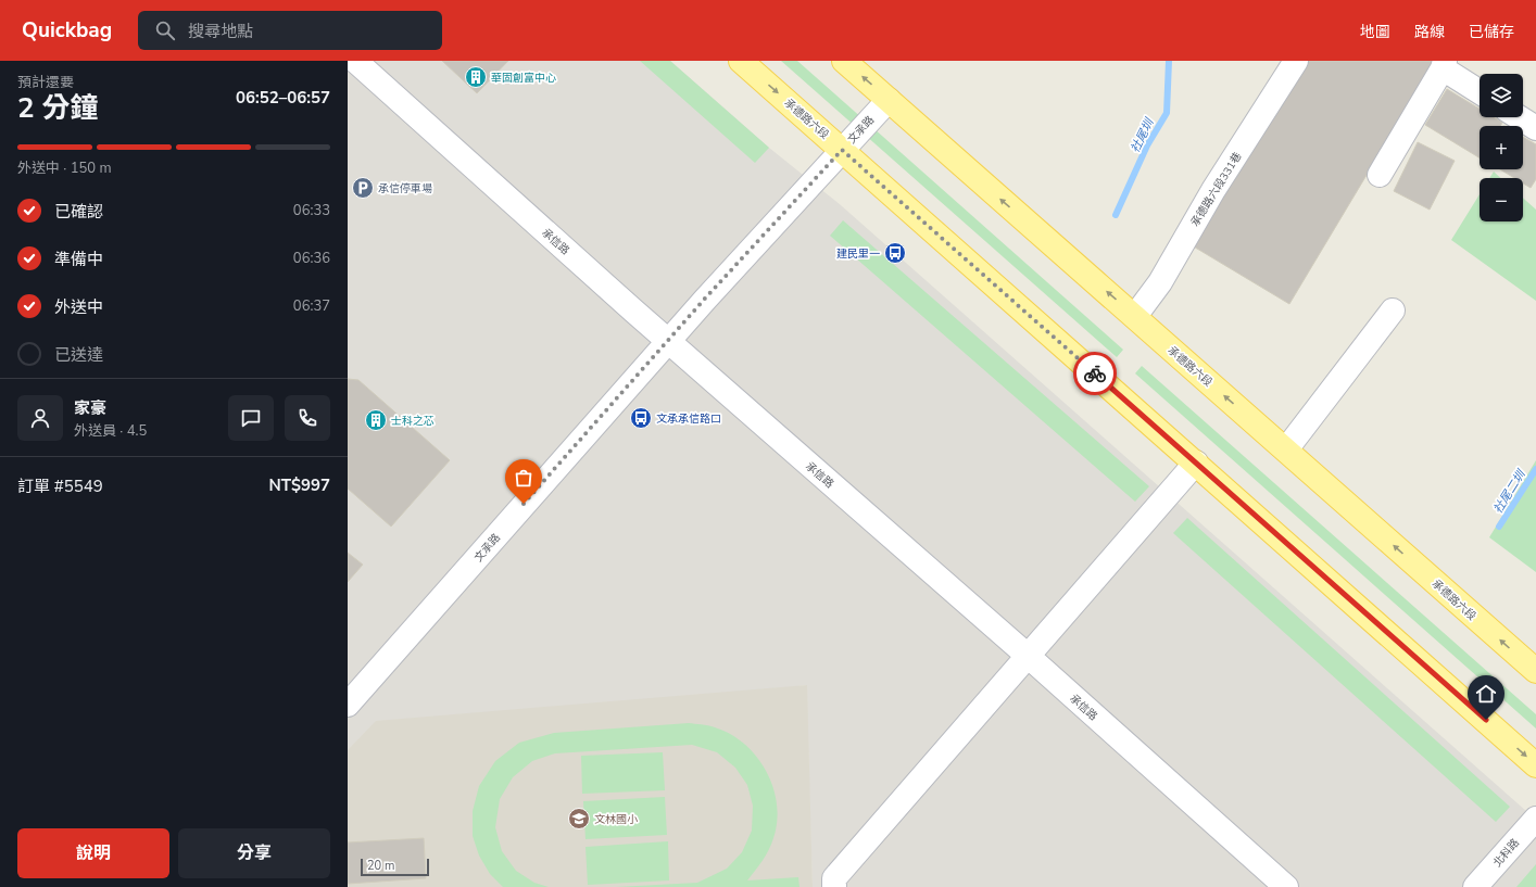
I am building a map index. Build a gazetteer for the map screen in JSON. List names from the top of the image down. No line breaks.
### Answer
{"streets":{"main road":["承德路六段"],"street":["文承路","承德路六段331巷","承信路","北科路"]},"crossings":[["承德路六段","文承路"],["承德路六段","承德路六段331巷"],["文承路","承信路"]],"water":["社尾圳","社尾二圳"],"places":{"building":["華固創富中心","士科之芯"],"parking":["承信停車場"],"bus stop":["建民里一","文承承信路口"],"school or university":["文林國小"]},"scale_bar":"20 m","page":{"header":"Quickbag","search":"搜尋地點","nav":["地圖","路線","已儲存"],"heading":["2 分鐘","預計還要","06:52–06:57"],"panel":["家豪","外送員 · 4.5","訂單 #5549","NT$997"],"map_buttons":["+","−"],"bar":"外送中 · 150 m","list":[["已確認","06:33"],["準備中","06:36"],["外送中","06:37"],"已送達"],"buttons":["說明","分享"],"scale":"20 m"}}
